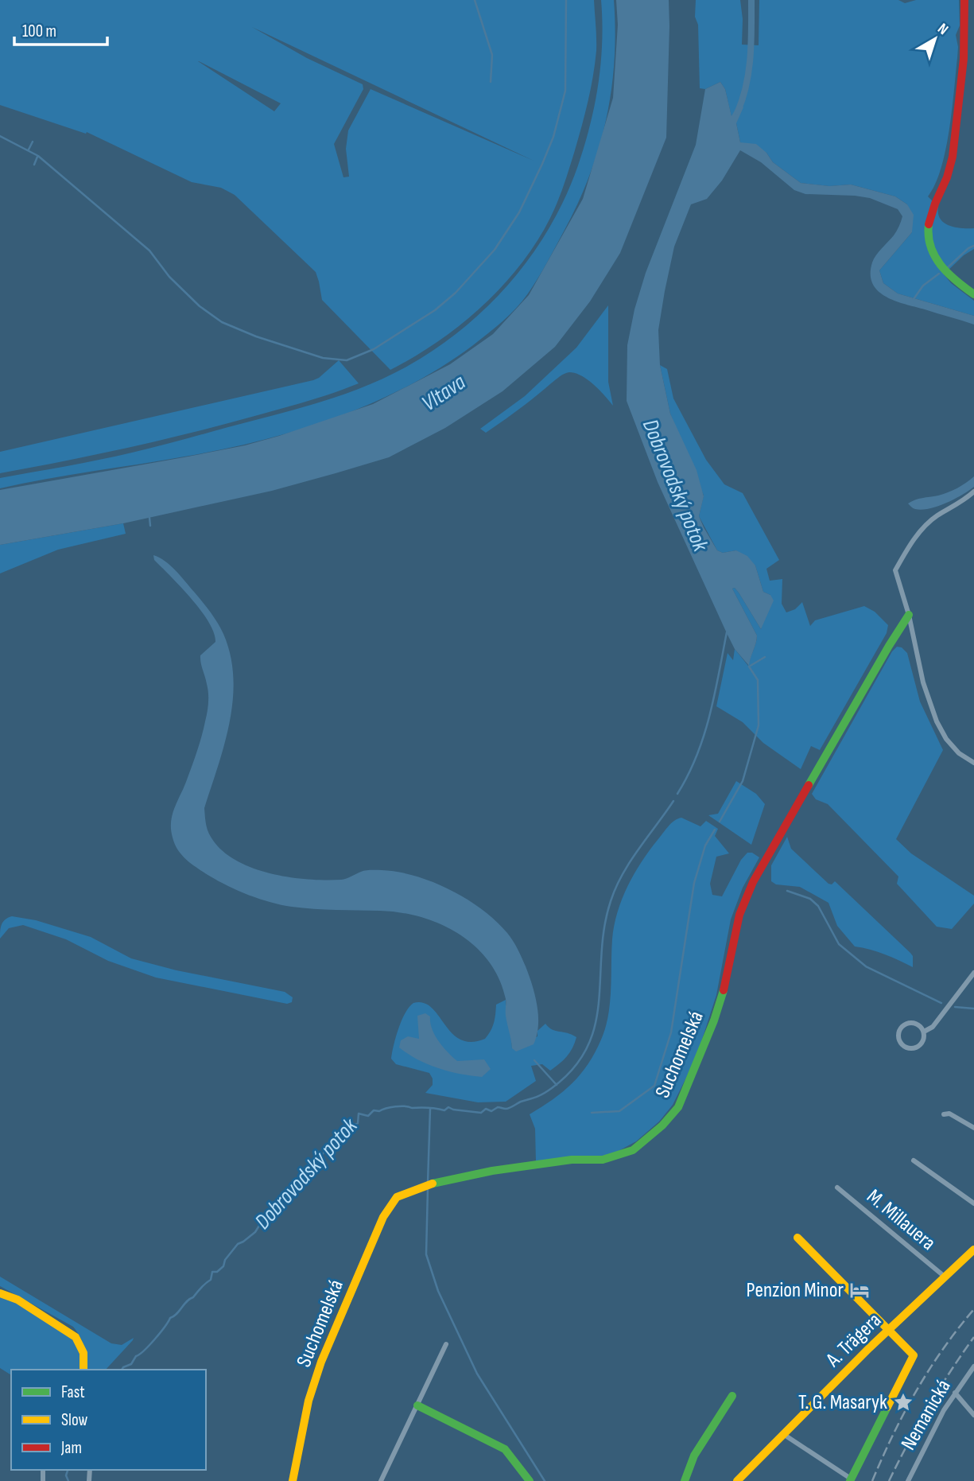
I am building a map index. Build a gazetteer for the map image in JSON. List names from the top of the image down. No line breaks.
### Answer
{"streets":{"street":["Suchomelská","M. Millauera","A. Trägera","Nemanická"]},"crossings":[["M. Millauera","A. Trägera"]],"water":["Vltava","Dobrovodský potok"],"places":{"hotel":["Penzion Minor"],"place":["T. G. Masaryk"]},"legend":["Fast","Slow","Jam"],"scale_bar":"100 m","north":"top right"}
